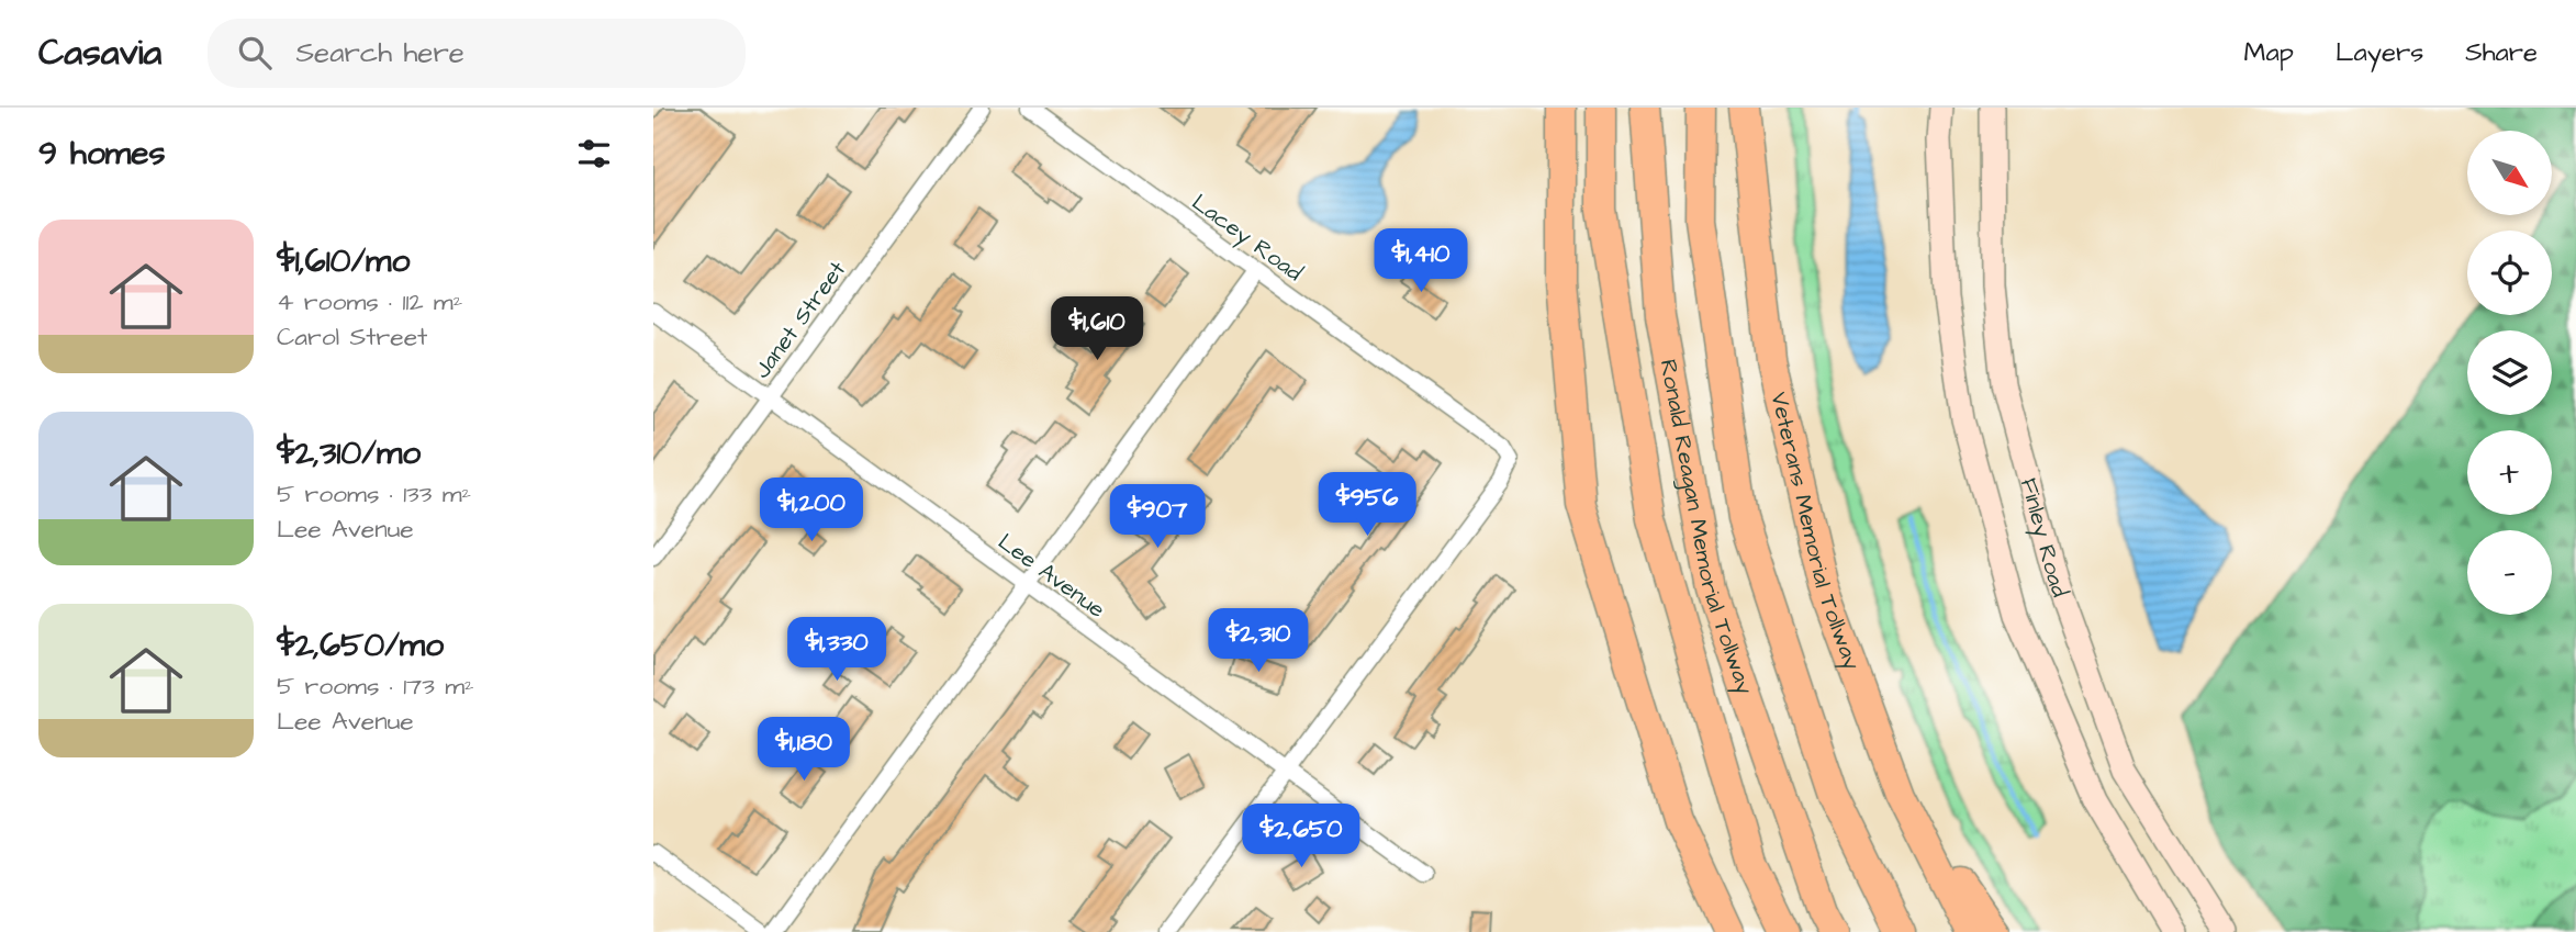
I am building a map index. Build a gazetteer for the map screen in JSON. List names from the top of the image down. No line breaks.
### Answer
{"streets":{"highway":["Ronald Reagan Memorial Tollway","Veterans Memorial Tollway"],"main road":["Finley Road"],"street":["Lacey Road","Janet Street","Lee Avenue"]},"crossings":[["Lacey Road","Lee Avenue"],["Janet Street","Lee Avenue"]],"north":"bottom right","page":{"header":"Casavia","search":"Search here","nav":["Map","Layers","Share"],"heading":"9 homes","map_buttons":["+","−"],"list":[{"name":"$1,610/mo","note":"4 rooms · 112 m² · Carol Street"},{"name":"$2,310/mo","note":"5 rooms · 133 m² · Lee Avenue"},{"name":"$2,650/mo","note":"5 rooms · 173 m² · Lee Avenue"}],"price":["$1,410","$1,610","$956","$1,200","$907","$2,310","$1,330","$1,180","$2,650"]}}
